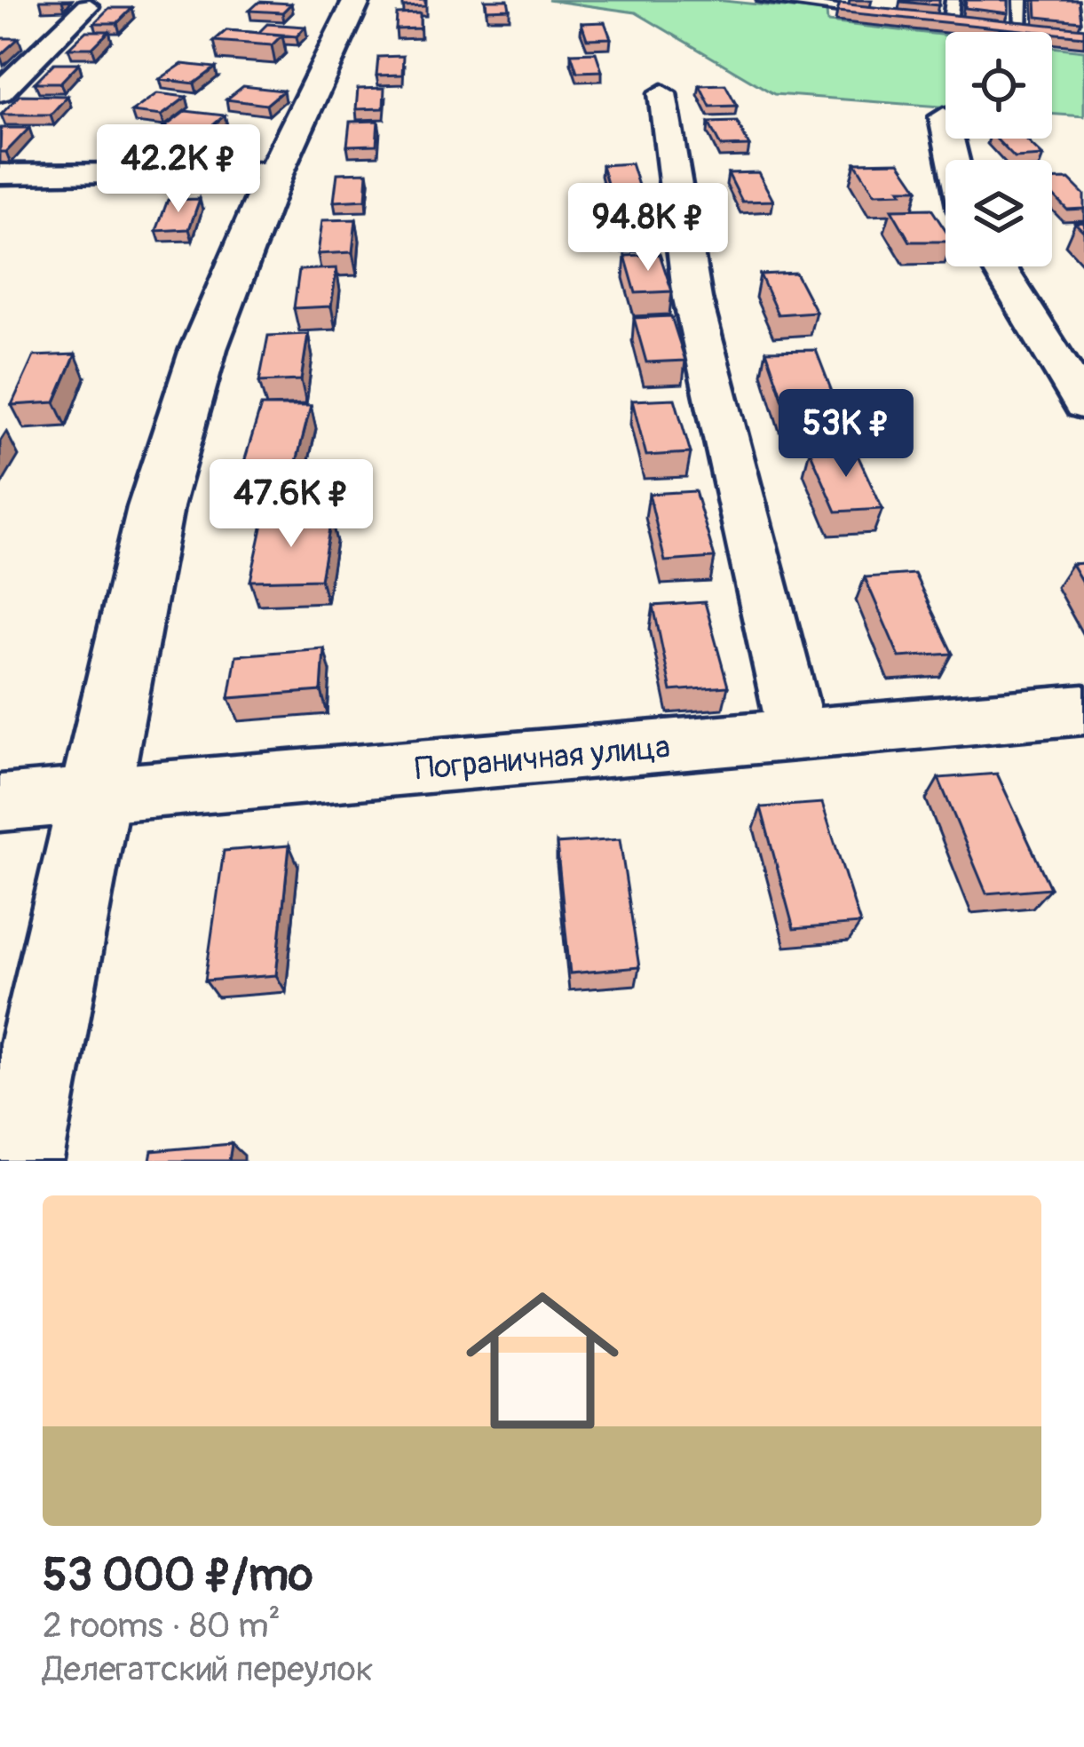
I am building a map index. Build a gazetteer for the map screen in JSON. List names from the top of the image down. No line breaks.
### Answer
{"streets":{"street":["Пограничная улица"]},"page":{"price":["42.2K ₽","94.8K ₽","53K ₽","47.6K ₽"],"list":[{"name":"53 000 ₽/mo","note":"2 rooms · 80 m² · Делегатский переулок"}]}}
